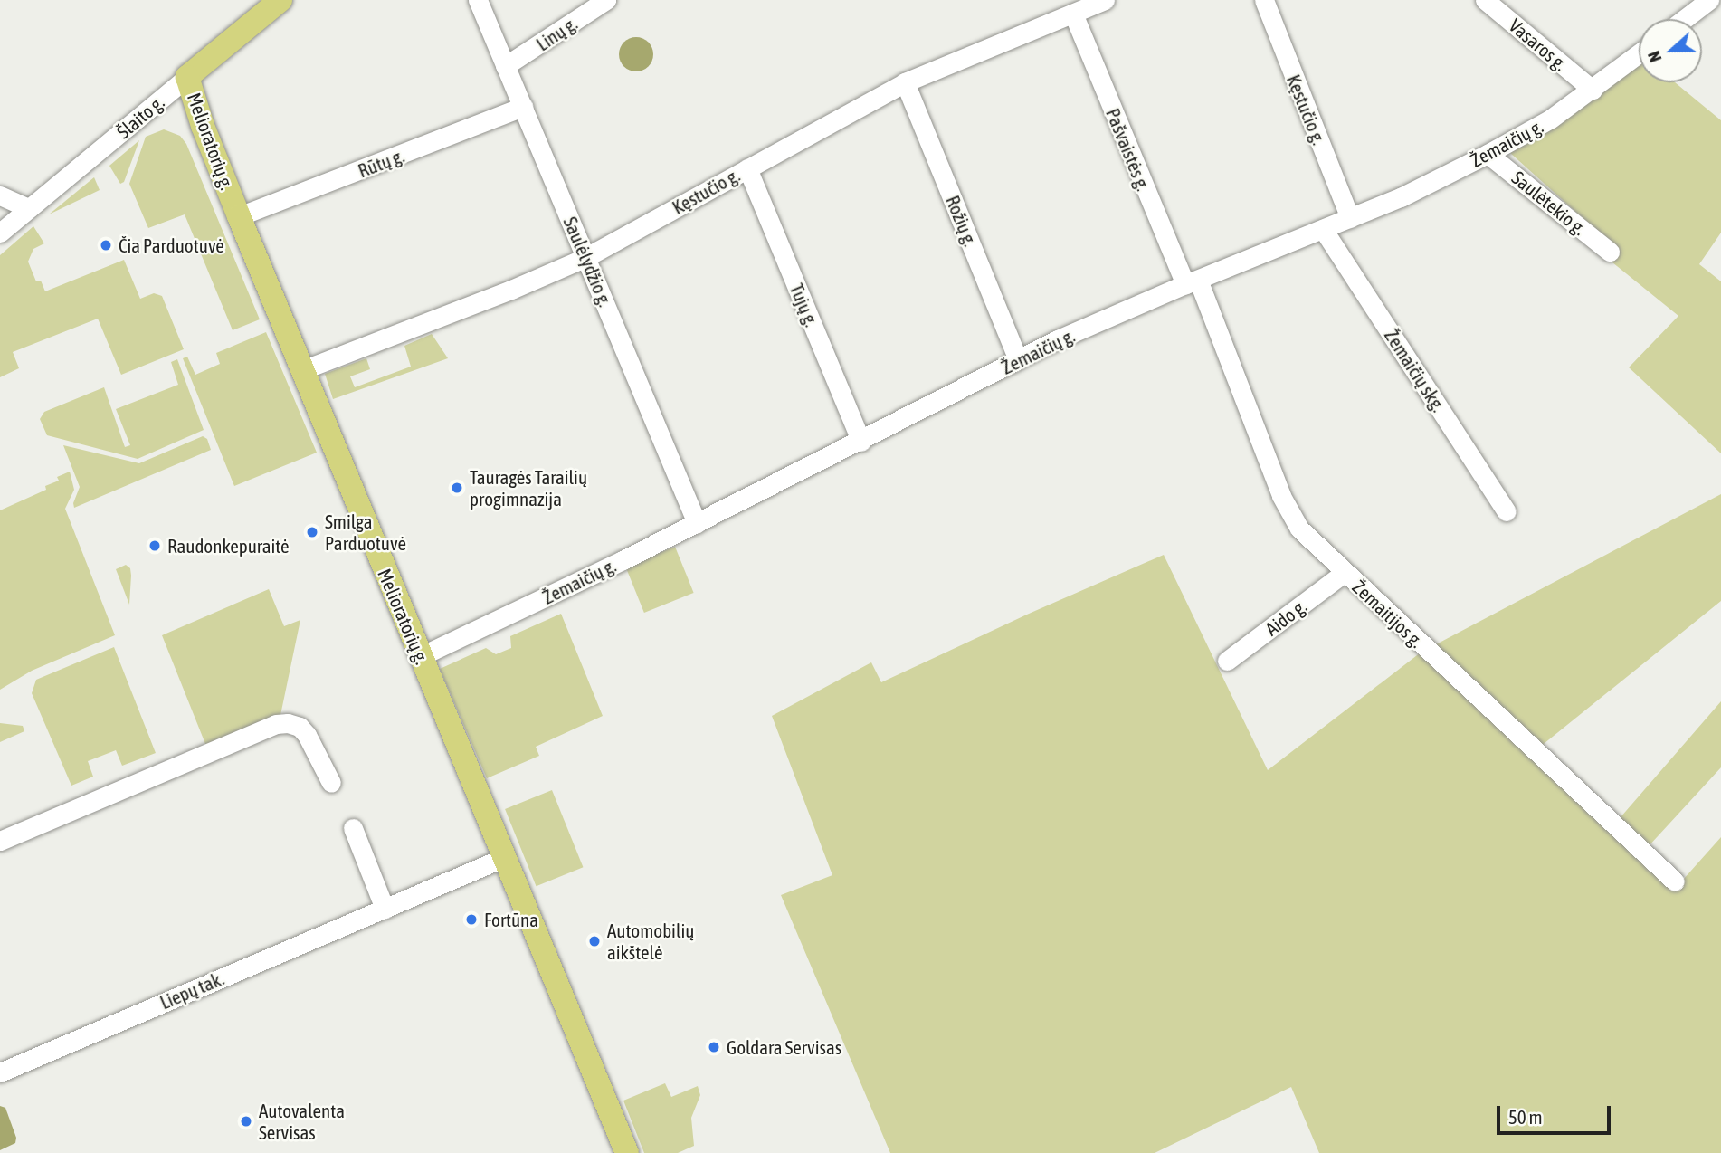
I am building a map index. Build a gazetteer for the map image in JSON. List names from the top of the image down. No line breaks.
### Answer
{"streets":{"main road":["Šlaito g.","Melioratorių g."],"street":["Linų g.","Vasaros g.","Kęstučio g.","Žemaičių g.","Pašvaistės g.","Rūtų g.","Saulėtekio g.","Rožių g.","Saulėlydžio g.","Tujų g.","Žemaičių skg.","Žemaitijos g.","Aido g.","Liepų tak."]},"crossings":[["Linų g.","Saulėlydžio g."],["Vasaros g.","Žemaičių g."],["Kęstučio g.","Melioratorių g."],["Kęstučio g.","Žemaičių g."],["Kęstučio g.","Pašvaistės g."],["Kęstučio g.","Rožių g."],["Kęstučio g.","Saulėlydžio g."],["Kęstučio g.","Tujų g."],["Šlaito g.","Melioratorių g."],["Melioratorių g.","Žemaičių g."],["Melioratorių g.","Rūtų g."],["Melioratorių g.","Liepų tak."],["Žemaičių g.","Pašvaistės g."],["Žemaičių g.","Saulėtekio g."],["Žemaičių g.","Rožių g."],["Žemaičių g.","Saulėlydžio g."],["Žemaičių g.","Tujų g."],["Žemaičių g.","Žemaičių skg."],["Žemaičių g.","Žemaitijos g."],["Pašvaistės g.","Žemaitijos g."],["Rūtų g.","Saulėlydžio g."],["Žemaitijos g.","Aido g."]],"places":["Čia Parduotuvė","Tauragės Tarailių progimnazija","Smilga Parduotuvė","Raudonkepuraitė","Fortūna","Automobilių aikštelė","Goldara Servisas","Autovalenta Servisas"],"scale_bar":"50 m","north":"left"}
